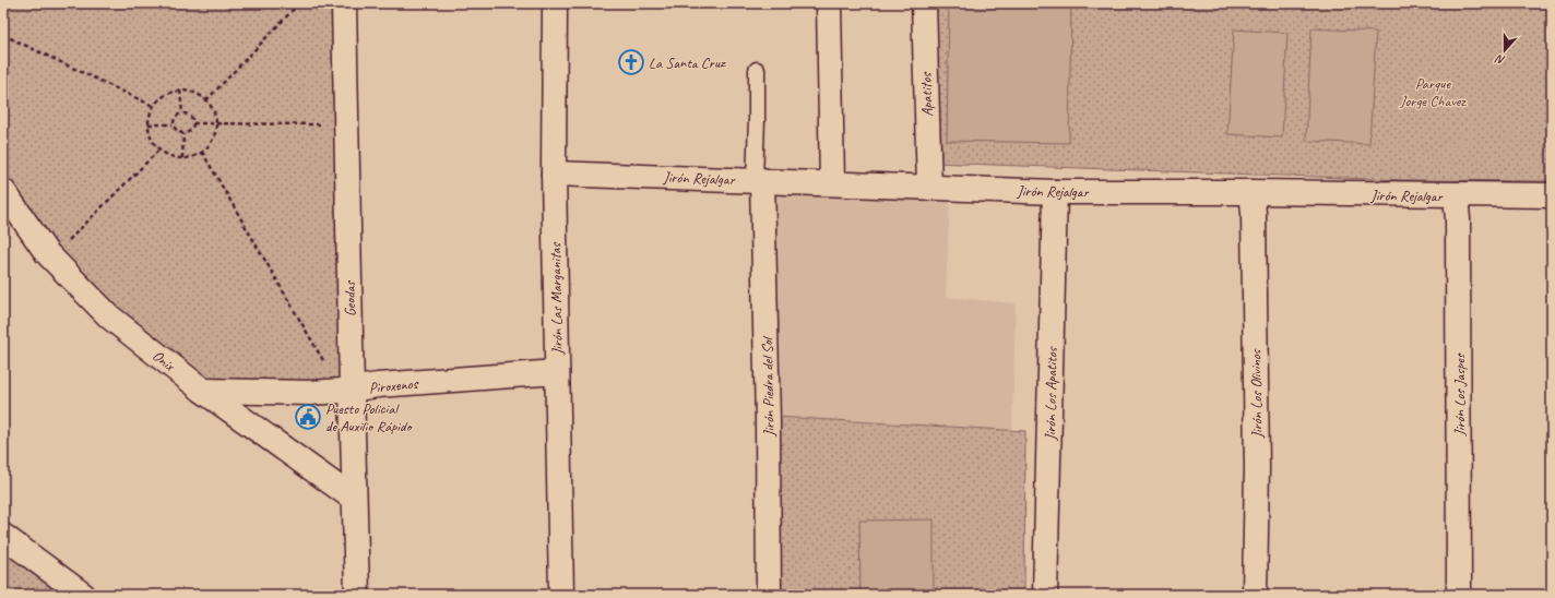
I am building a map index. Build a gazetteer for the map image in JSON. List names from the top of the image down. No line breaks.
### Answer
{"streets":{"street":["Apatitos","Jirón Rejalgar","Geodas","Jirón Las Marganitas","Onix","Piroxenos","Jirón Piedra del Sol","Jirón Los Apatitos","Jirón Los Olivinos","Jirón Los Jaspes"]},"crossings":[["Apatitos","Jirón Rejalgar"],["Jirón Rejalgar","Jirón Las Marganitas"],["Jirón Rejalgar","Jirón Piedra del Sol"],["Jirón Rejalgar","Jirón Los Apatitos"],["Jirón Rejalgar","Jirón Los Olivinos"],["Jirón Rejalgar","Jirón Los Jaspes"],["Geodas","Onix"],["Geodas","Piroxenos"],["Jirón Las Marganitas","Piroxenos"],["Onix","Piroxenos"]],"parks":["Parque Jorge Chavez"],"places":{"church":["La Santa Cruz"],"public building":["Puesto Policial de Auxilio Rápido"]},"north":"bottom"}
